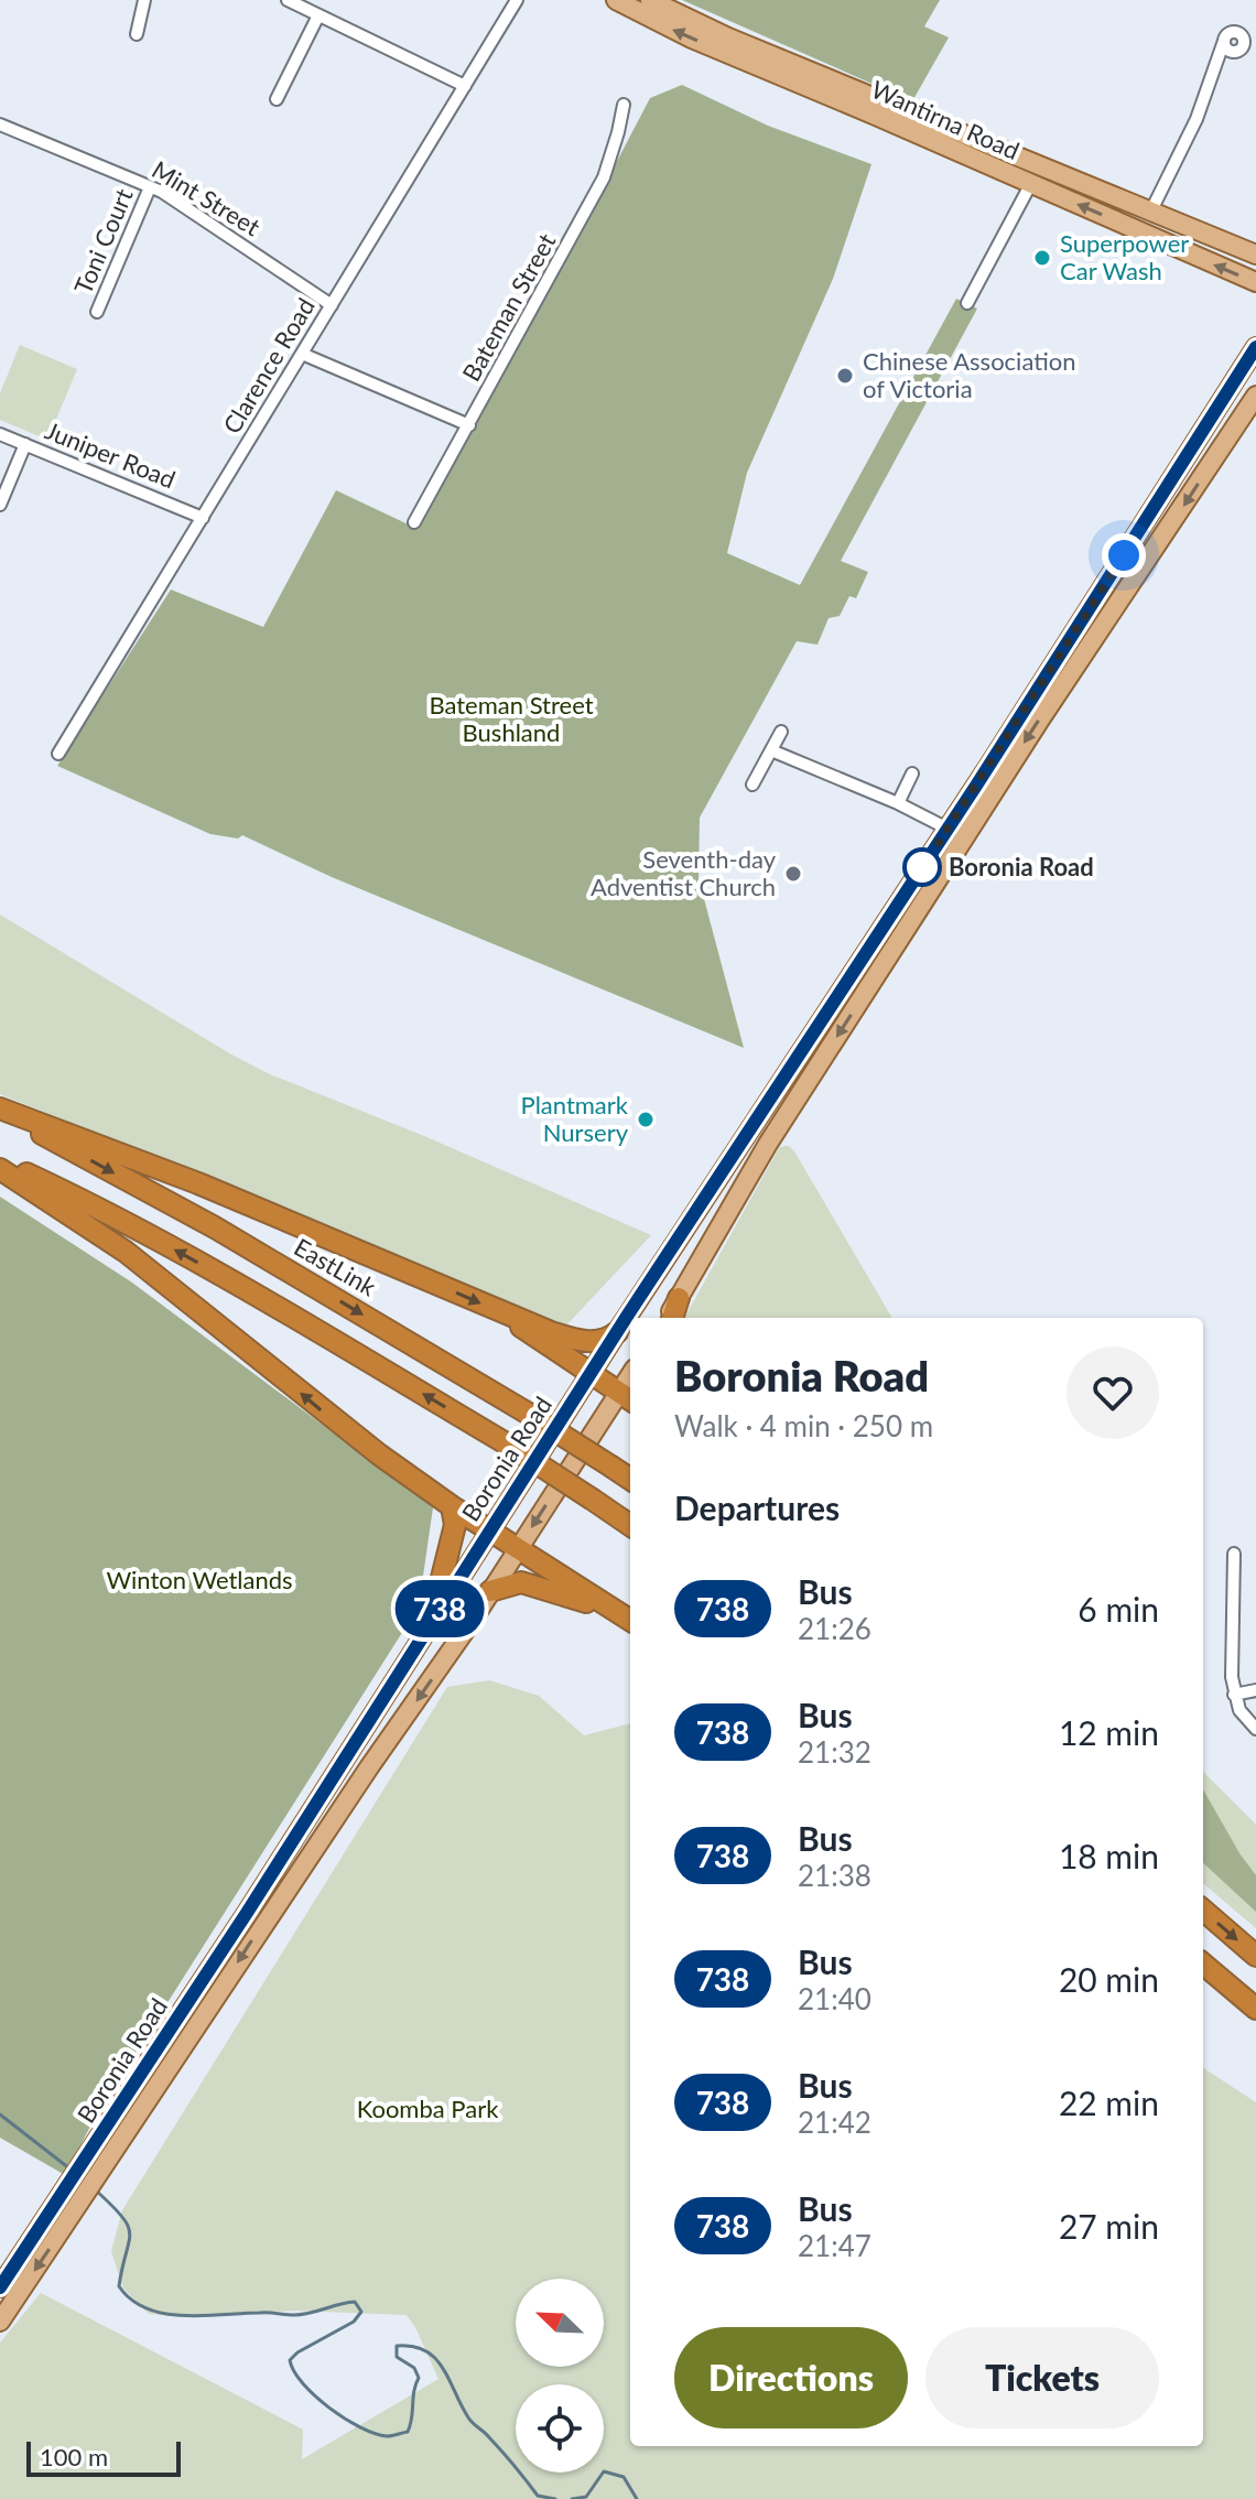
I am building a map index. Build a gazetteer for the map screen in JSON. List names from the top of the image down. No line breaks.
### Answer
{"streets":{"highway":["EastLink"],"main road":["Wantirna Road","Boronia Road"],"street":["Mint Street","Toni Court","Bateman Street","Clarence Road","Juniper Road"]},"crossings":[["Mint Street","Toni Court"],["Mint Street","Clarence Road"],["Clarence Road","Juniper Road"]],"parks":["Bateman Street Bushland","Winton Wetlands","Koomba Park"],"places":["Superpower Car Wash","Chinese Association of Victoria","Boronia Road","Seventh-day Adventist Church","Plantmark Nursery"],"lines":["bus line 738"],"scale_bar":"100 m","north":"top left","page":{"on_map":"738","heading":[["Boronia Road","Walk · 4 min · 250 m"],"Departures"],"list":[{"mark":"738","name":"Bus","note":"21:26","value":"6 min"},{"mark":"738","name":"Bus","note":"21:32","value":"12 min"},{"mark":"738","name":"Bus","note":"21:38","value":"18 min"},{"mark":"738","name":"Bus","note":"21:40","value":"20 min"},{"mark":"738","name":"Bus","note":"21:42","value":"22 min"},{"mark":"738","name":"Bus","note":"21:47","value":"27 min"}],"buttons":["Directions","Tickets"],"scale":"100 m"}}
